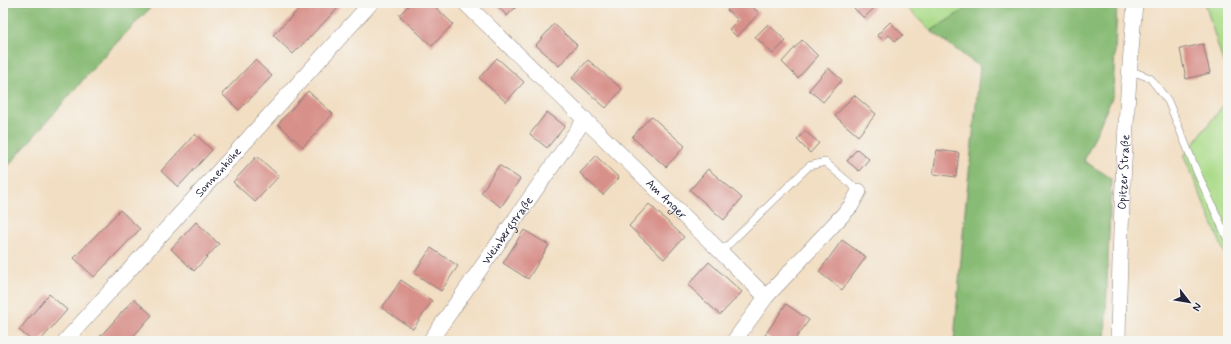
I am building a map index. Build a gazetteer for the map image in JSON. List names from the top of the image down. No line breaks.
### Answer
{"streets":{"street":["Sonnenhöhe","Opitzer Straße","Am Anger","Weinbergstraße"]},"crossings":[["Am Anger","Weinbergstraße"]],"north":"bottom right"}
